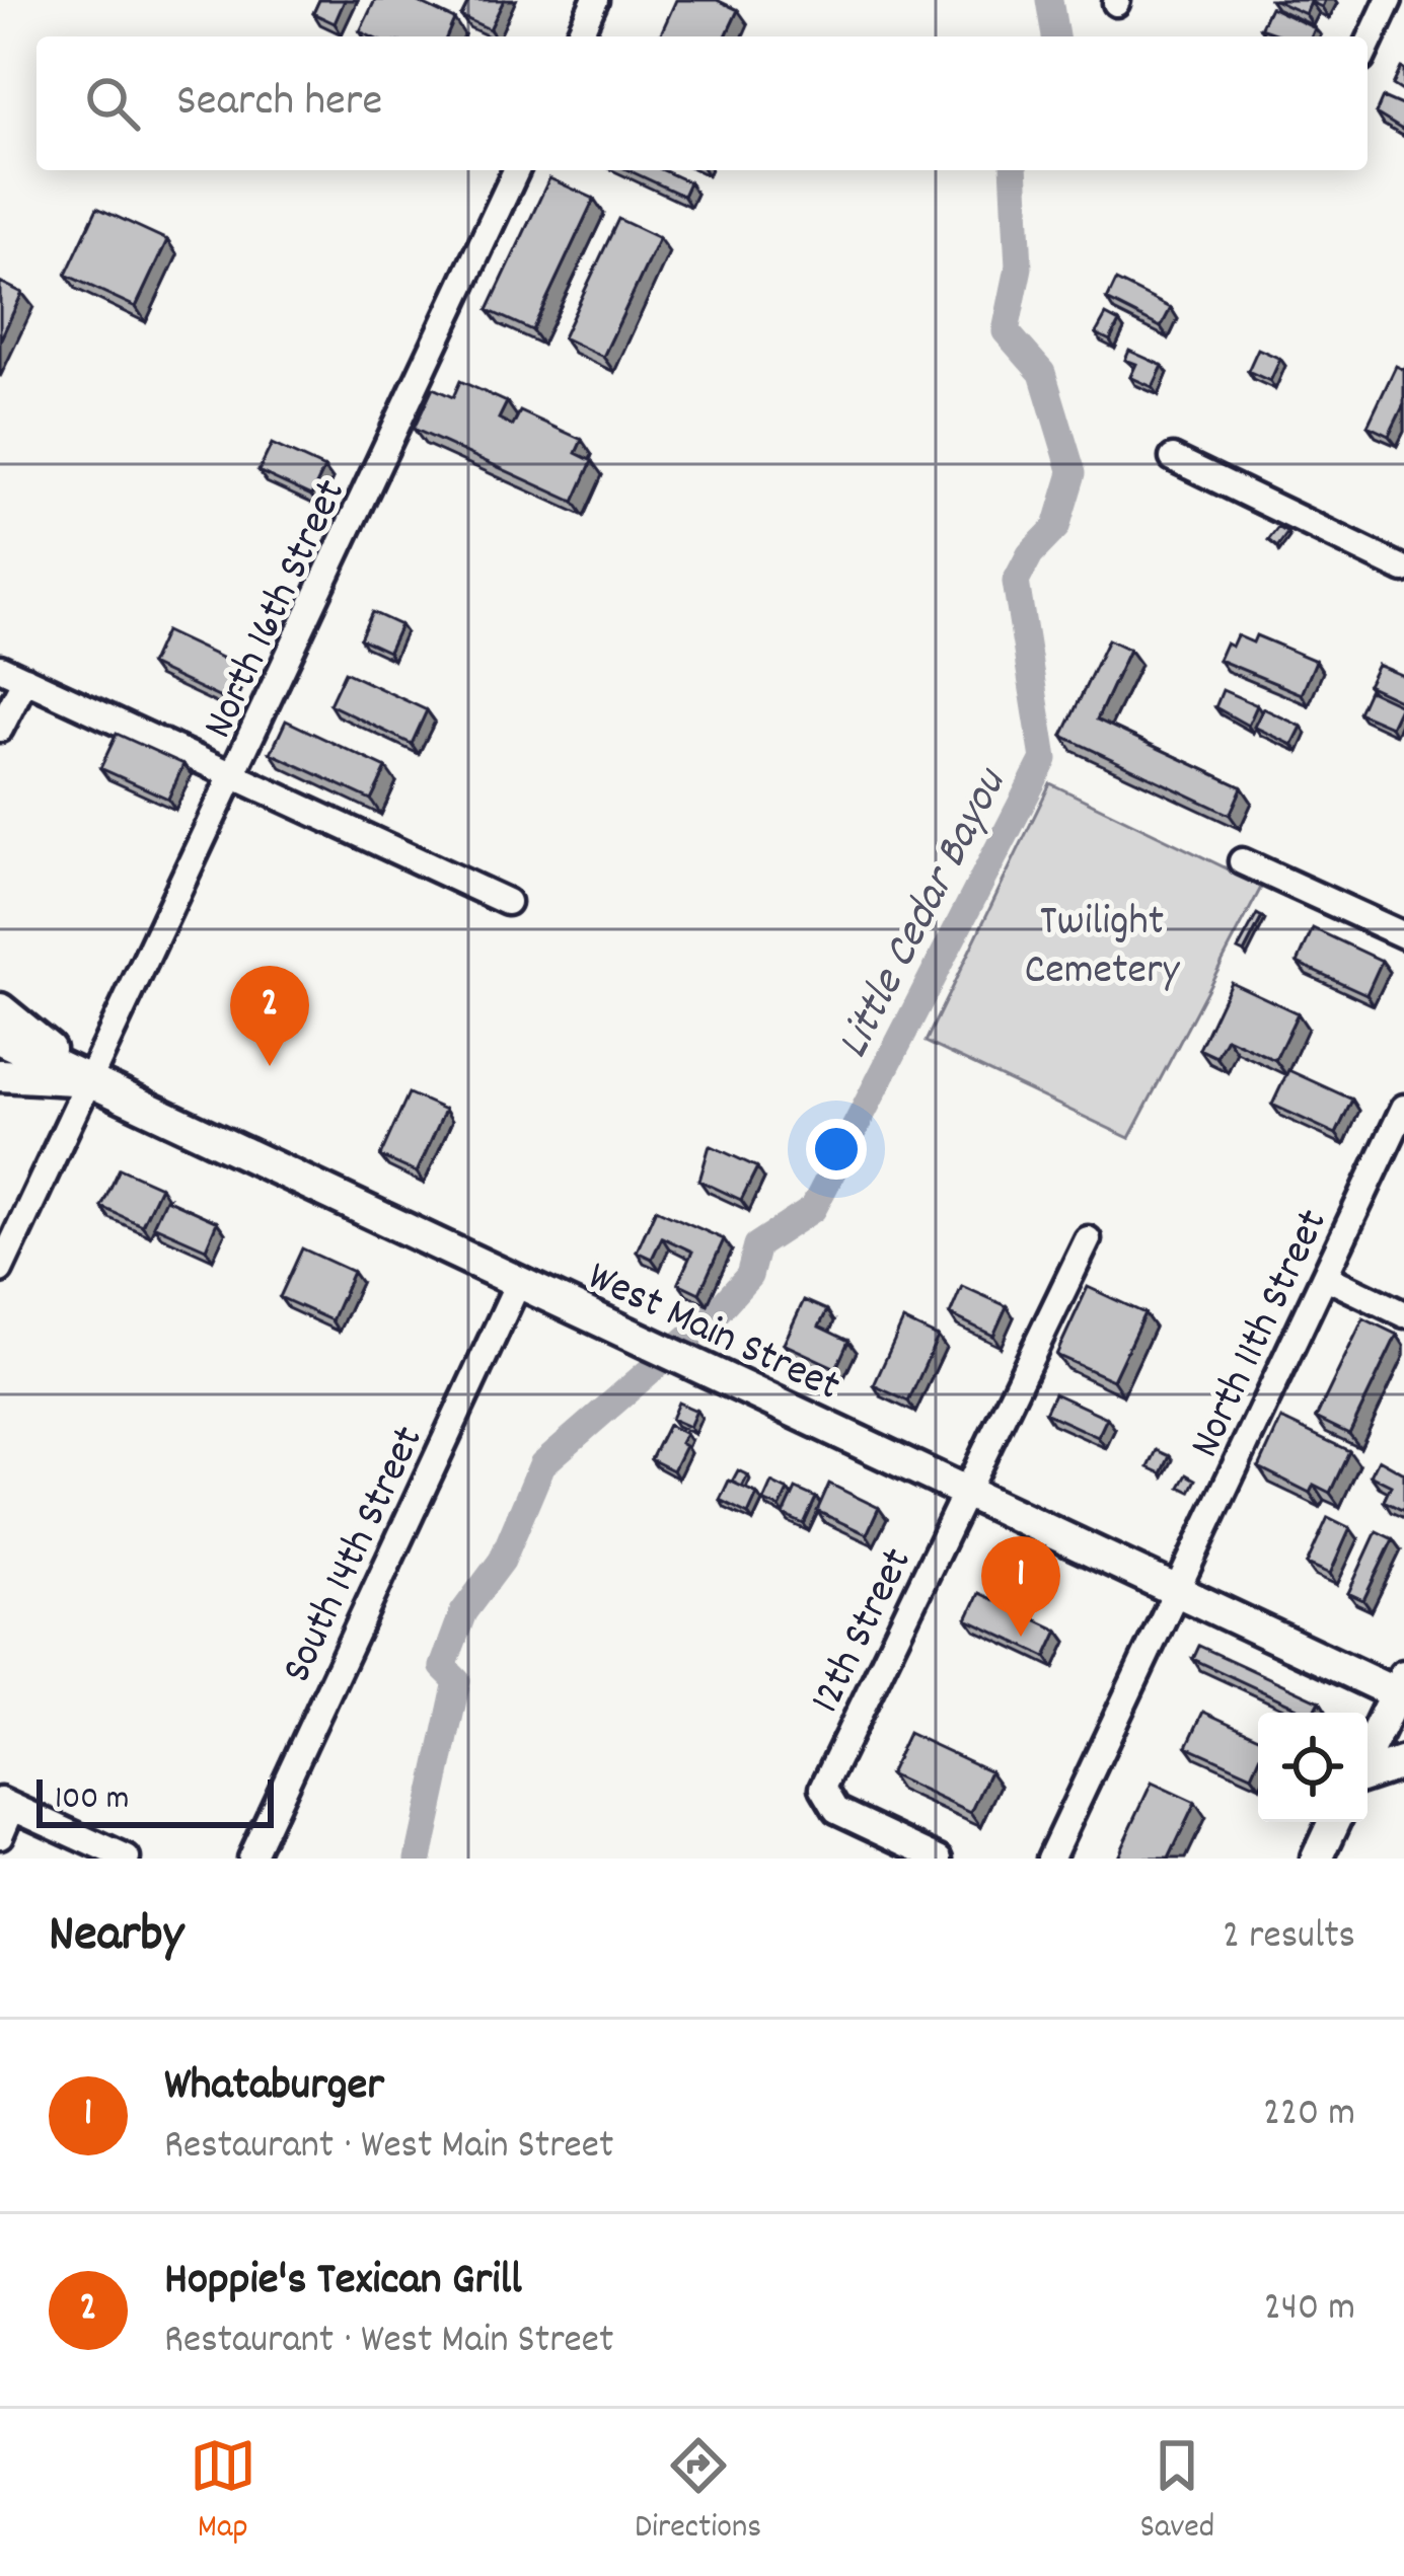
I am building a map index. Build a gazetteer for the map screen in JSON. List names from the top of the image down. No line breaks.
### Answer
{"streets":{"main road":["West Main Street"],"street":["North 16th Street","North 11th Street","South 14th Street","12th Street"]},"crossings":[["North 16th Street","West Main Street"],["West Main Street","North 11th Street"],["West Main Street","South 14th Street"],["West Main Street","12th Street"]],"water":["Little Cedar Bayou"],"parks":["Twilight Cemetery"],"scale_bar":"100 m","page":{"search":"Search here","pins":["2","1"],"scale":"100 m","heading":["Nearby","2 results"],"list":[{"mark":"1","name":"Whataburger","note":"Restaurant · West Main Street","value":"220 m"},{"mark":"2","name":"Hoppie's Texican Grill","note":"Restaurant · West Main Street","value":"240 m"}],"nav":["Map","Directions","Saved"]}}
